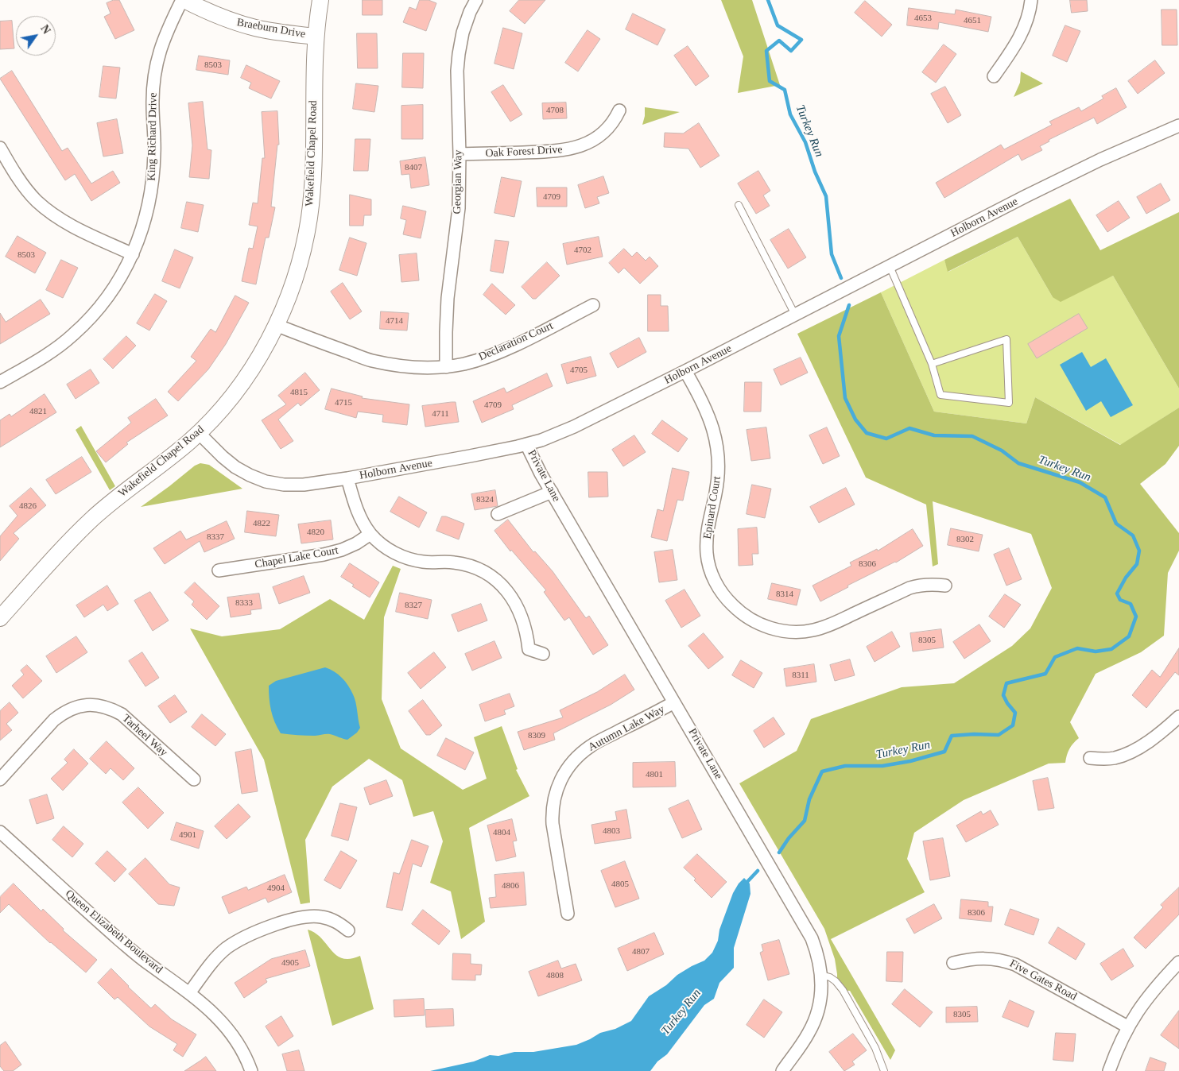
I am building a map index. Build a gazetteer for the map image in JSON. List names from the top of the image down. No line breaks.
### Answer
{"streets":{"main road":["Braeburn Drive","Wakefield Chapel Road"],"street":["King Richard Drive","Oak Forest Drive","Georgian Way","Holborn Avenue","Declaration Court","Private Lane","Epinard Court","Chapel Lake Court","Autumn Lake Way","Tarheel Way","Queen Elizabeth Boulevard","Five Gates Road"]},"crossings":[["Braeburn Drive","King Richard Drive"],["Braeburn Drive","Wakefield Chapel Road"],["Oak Forest Drive","Georgian Way"],["Wakefield Chapel Road","Holborn Avenue"],["Wakefield Chapel Road","Declaration Court"],["Georgian Way","Declaration Court"],["Holborn Avenue","Private Lane"],["Holborn Avenue","Epinard Court"],["Private Lane","Autumn Lake Way"]],"water":["Turkey Run"],"house_numbers":["4653","4651","8503","4708","8407","4709","4702","8503","4714","4705","4815","4715","4709","4821","4711","8324","4826","4822","4820","8337","8302","8306","8314","8333","8327","8305","8311","8309","4801","4803","4804","4901","4805","4806","4904","8306","4807","4905","4808","8305"],"north":"top right"}
